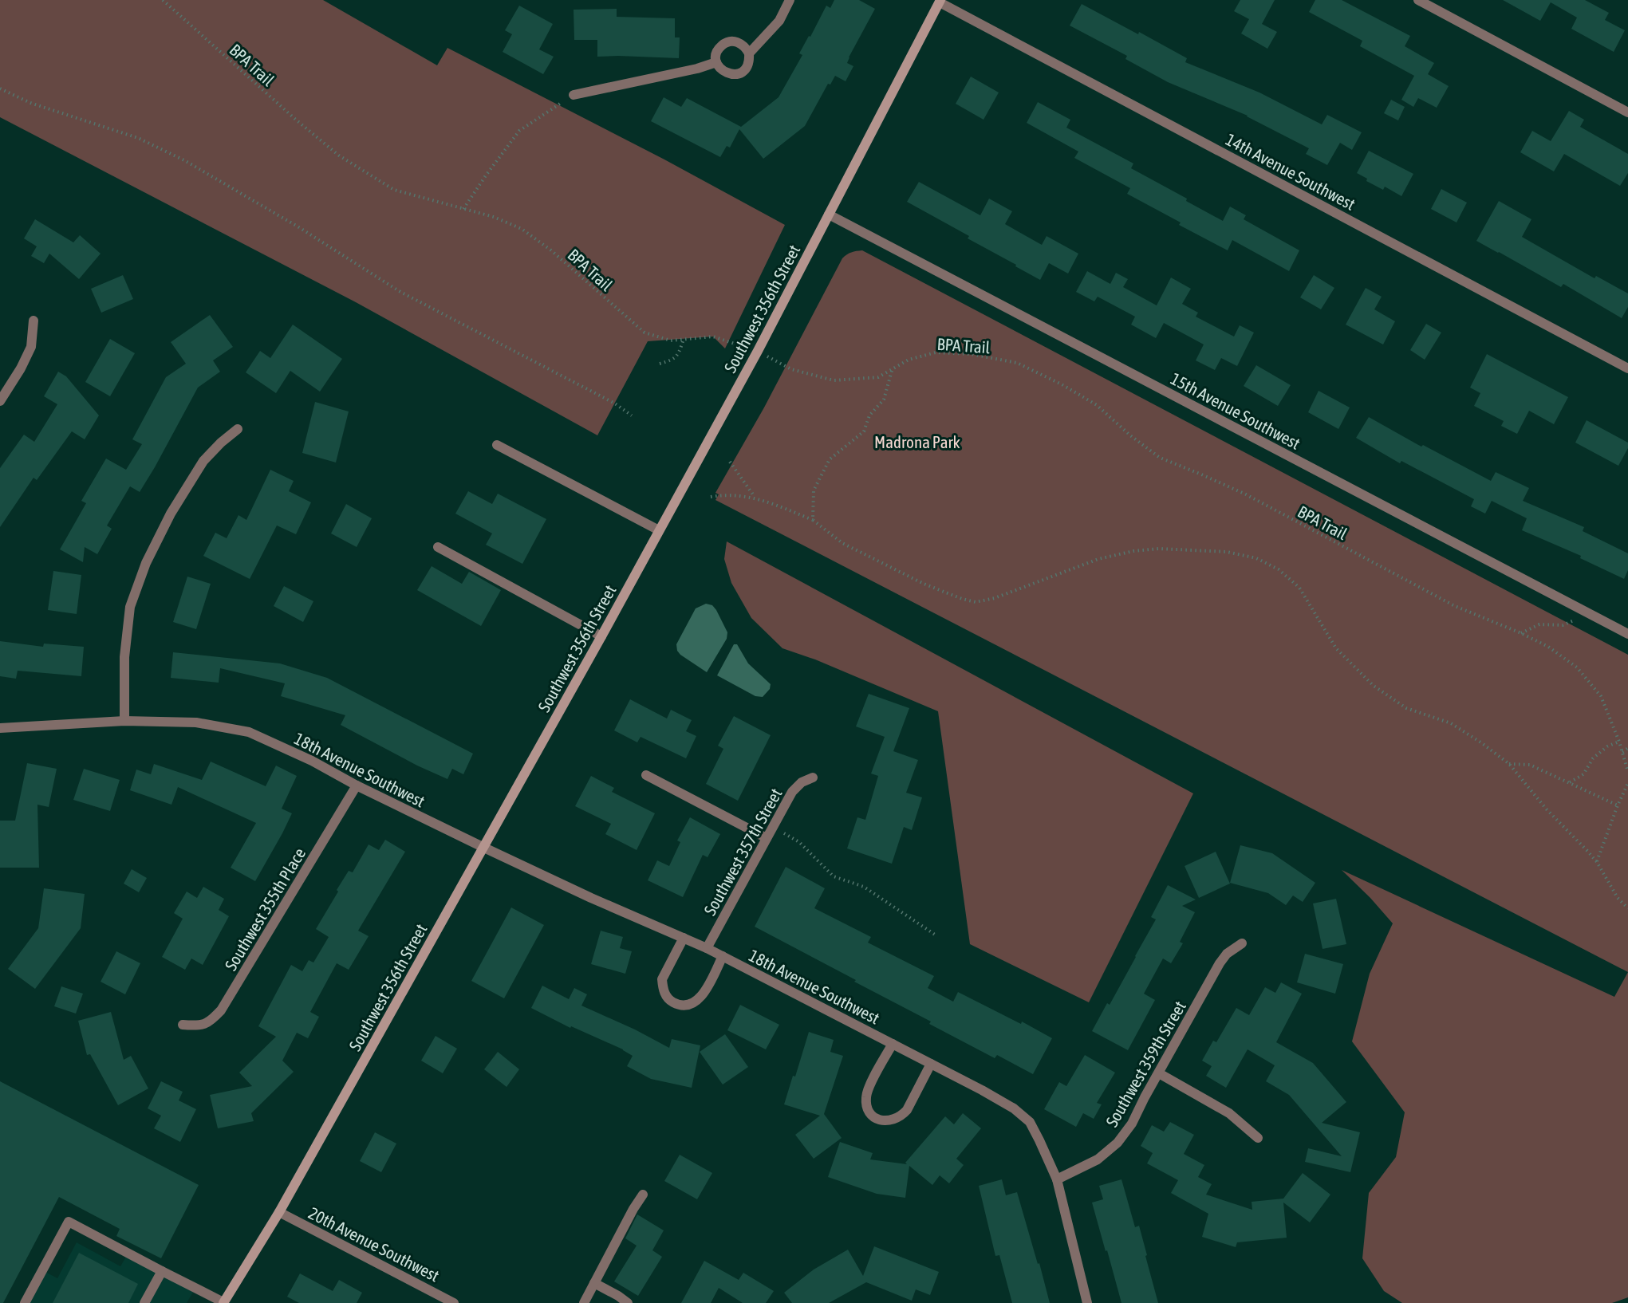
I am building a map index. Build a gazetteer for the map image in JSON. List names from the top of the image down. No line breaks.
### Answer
{"streets":{"main road":["Southwest 356th Street"],"street":["14th Avenue Southwest","15th Avenue Southwest","18th Avenue Southwest","Southwest 357th Street","Southwest 355th Place","Southwest 359th Street","20th Avenue Southwest"],"path":["BPA Trail"]},"crossings":[["BPA Trail","Southwest 356th Street"],["14th Avenue Southwest","Southwest 356th Street"],["Southwest 356th Street","15th Avenue Southwest"],["Southwest 356th Street","18th Avenue Southwest"],["Southwest 356th Street","20th Avenue Southwest"],["18th Avenue Southwest","Southwest 357th Street"],["18th Avenue Southwest","Southwest 355th Place"],["18th Avenue Southwest","Southwest 359th Street"]],"parks":["Madrona Park"]}
